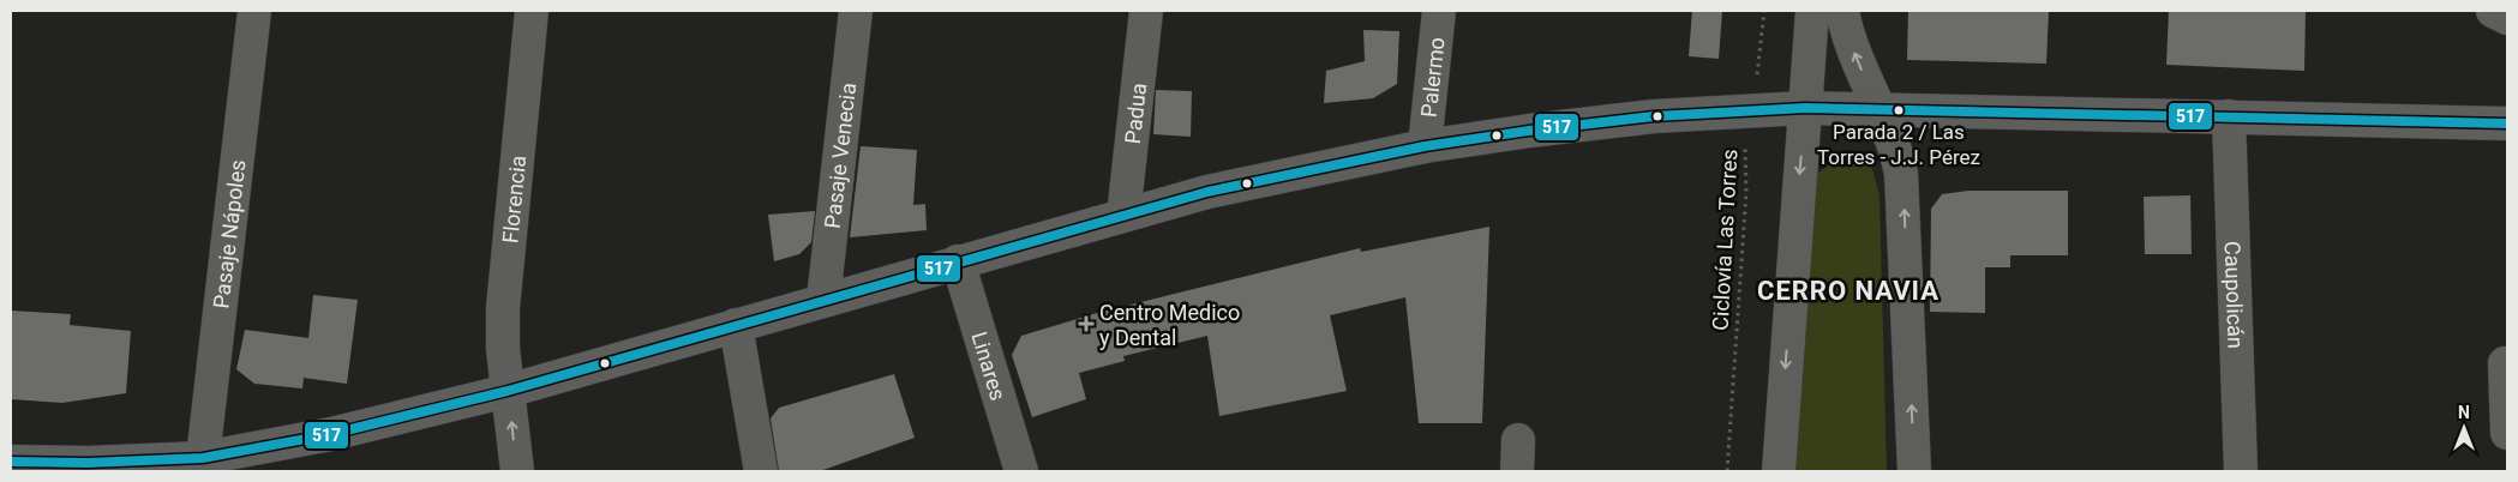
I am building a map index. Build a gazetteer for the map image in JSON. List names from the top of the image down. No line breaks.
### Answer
{"streets":{"street":["Palermo","Padua","Pasaje Venecia","Florencia","Pasaje Nápoles","Caupolicán","Linares"],"path":["Ciclovía Las Torres"]},"districts":["CERRO NAVIA"],"places":{"other":["Parada 2 / Las Torres - J.J. Pérez"],"health":["Centro Medico y Dental"]},"lines":["transit line 517"],"north":"top"}
